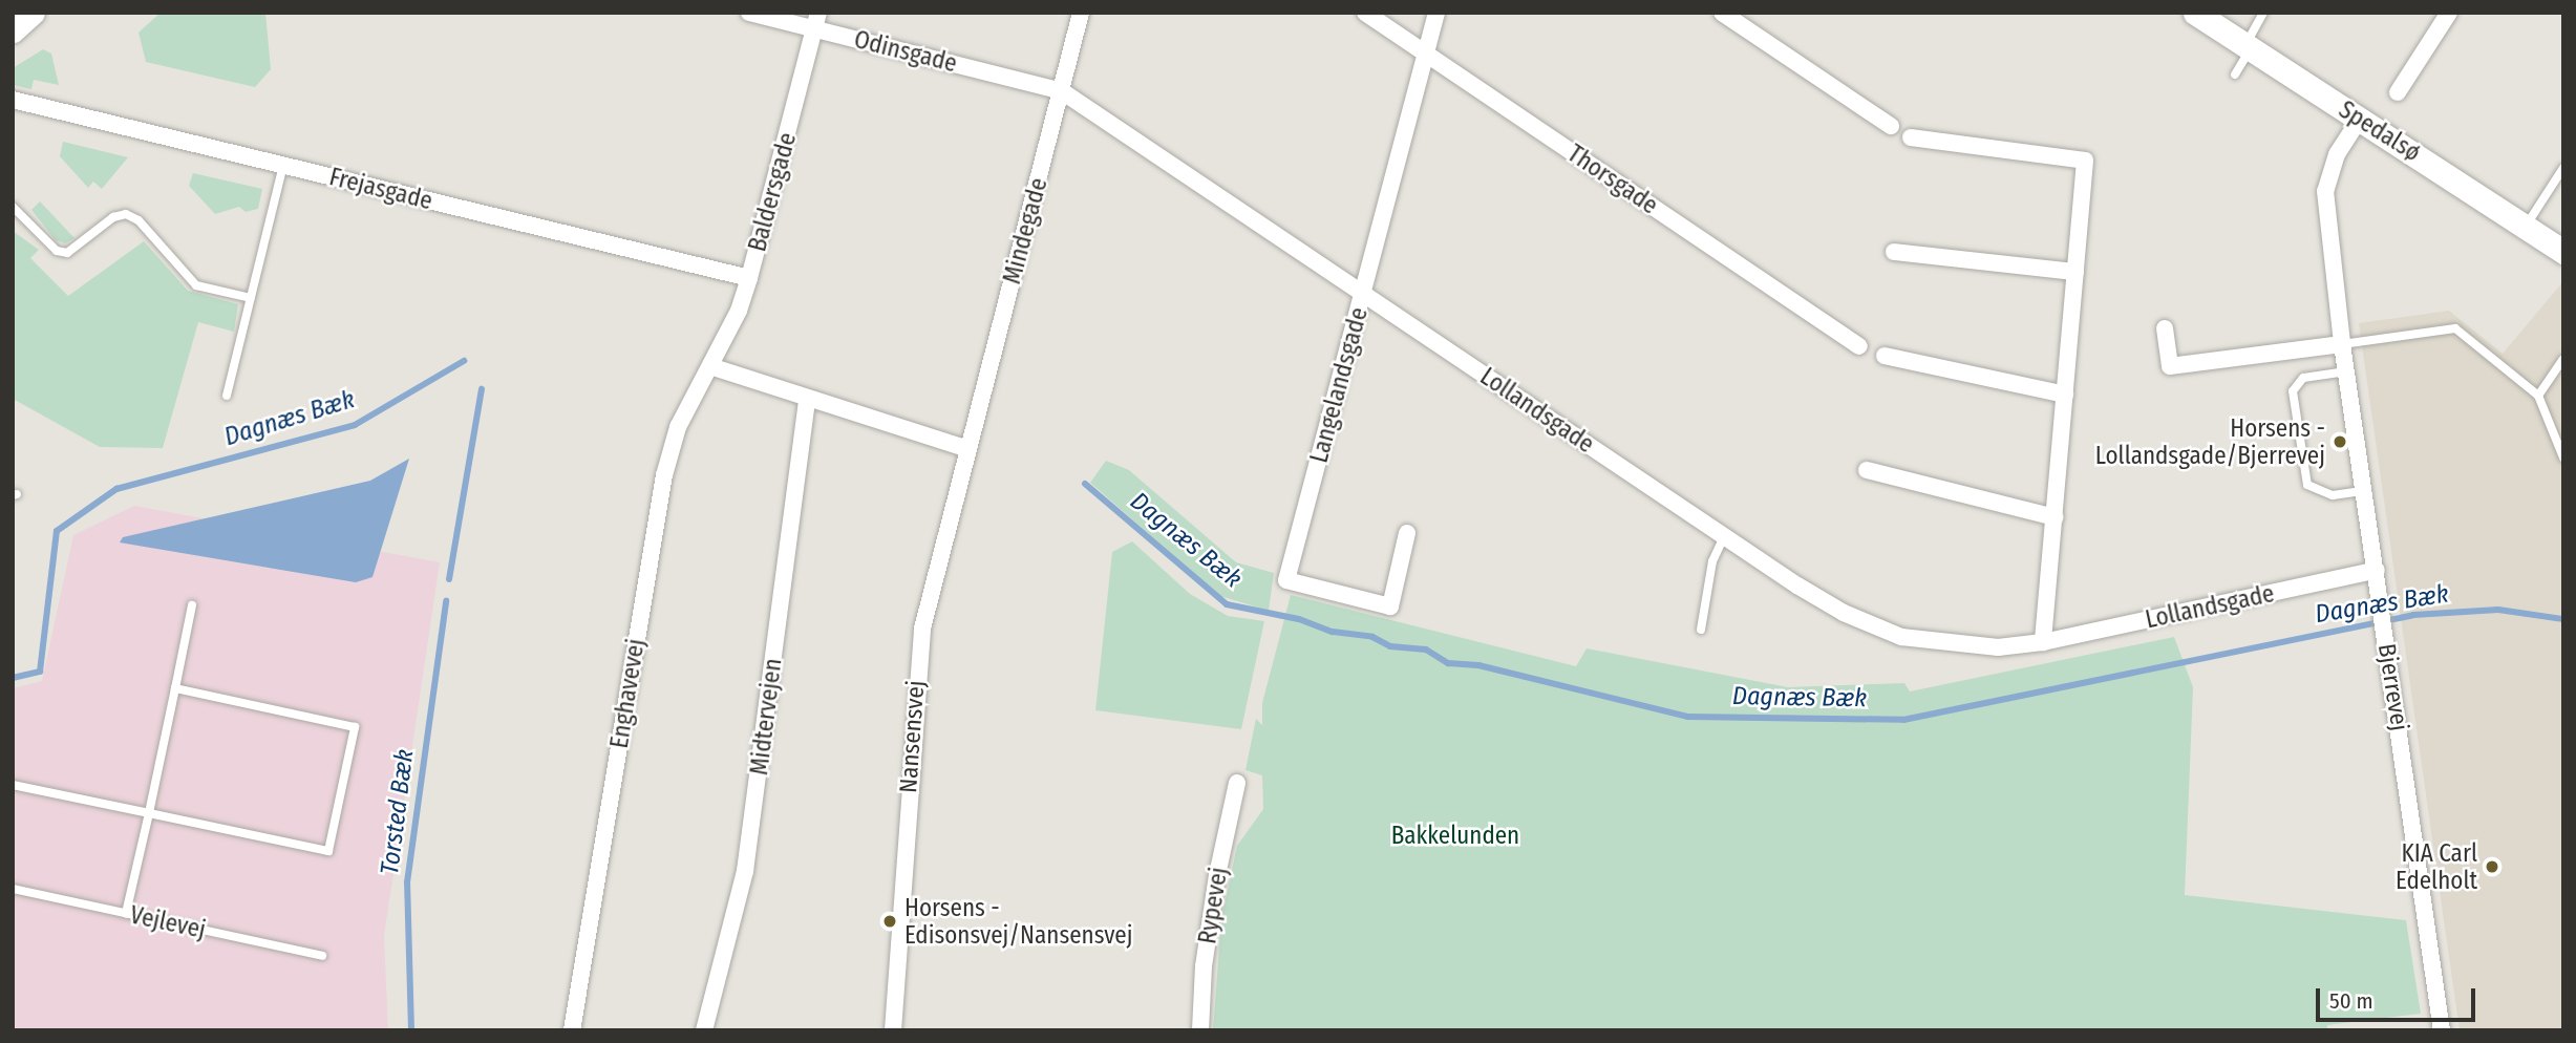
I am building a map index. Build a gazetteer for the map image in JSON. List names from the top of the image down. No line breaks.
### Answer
{"streets":{"street":["Odinsgade","Spedalsø","Thorsgade","Frejasgade","Baldersgade","Mindegade","Langelandsgade","Lollandsgade","Bjerrevej","Enghavevej","Midtervejen","Nansensvej","Rypevej"],"lane":["Vejlevej"]},"crossings":[["Odinsgade","Baldersgade"],["Odinsgade","Mindegade"],["Odinsgade","Lollandsgade"],["Spedalsø","Bjerrevej"],["Thorsgade","Langelandsgade"],["Frejasgade","Baldersgade"],["Baldersgade","Enghavevej"],["Mindegade","Lollandsgade"],["Mindegade","Nansensvej"],["Langelandsgade","Lollandsgade"],["Lollandsgade","Bjerrevej"]],"water":["Dagnæs Bæk","Torsted Bæk"],"parks":["Bakkelunden"],"places":["Horsens - Lollandsgade/Bjerrevej","KIA Carl Edelholt","Horsens - Edisonsvej/Nansensvej"],"scale_bar":"50 m"}
